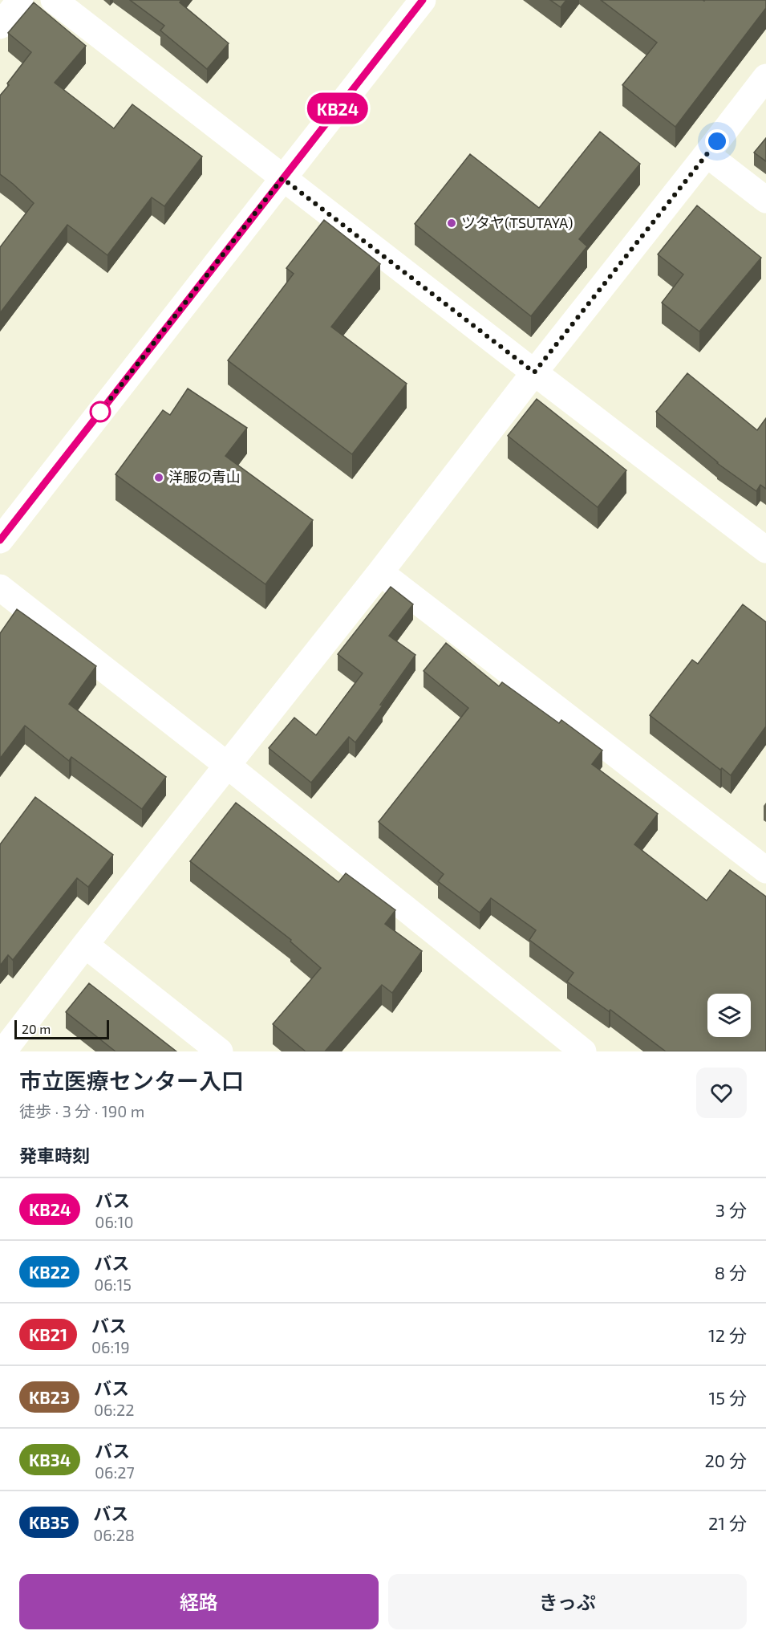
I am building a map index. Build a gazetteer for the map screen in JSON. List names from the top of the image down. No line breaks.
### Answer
{"places":["ツタヤ(TSUTAYA)","洋服の青山"],"lines":["bus line KB24"],"scale_bar":"20 m","page":{"on_map":"KB24","scale":"20 m","heading":[["市立医療センター入口","徒歩 · 3 分 · 190 m"],"発車時刻"],"list":[{"mark":"KB24","name":"バス","note":"06:10","value":"3 分"},{"mark":"KB22","name":"バス","note":"06:15","value":"8 分"},{"mark":"KB21","name":"バス","note":"06:19","value":"12 分"},{"mark":"KB23","name":"バス","note":"06:22","value":"15 分"},{"mark":"KB34","name":"バス","note":"06:27","value":"20 分"},{"mark":"KB35","name":"バス","note":"06:28","value":"21 分"}],"buttons":["経路","きっぷ"]}}
